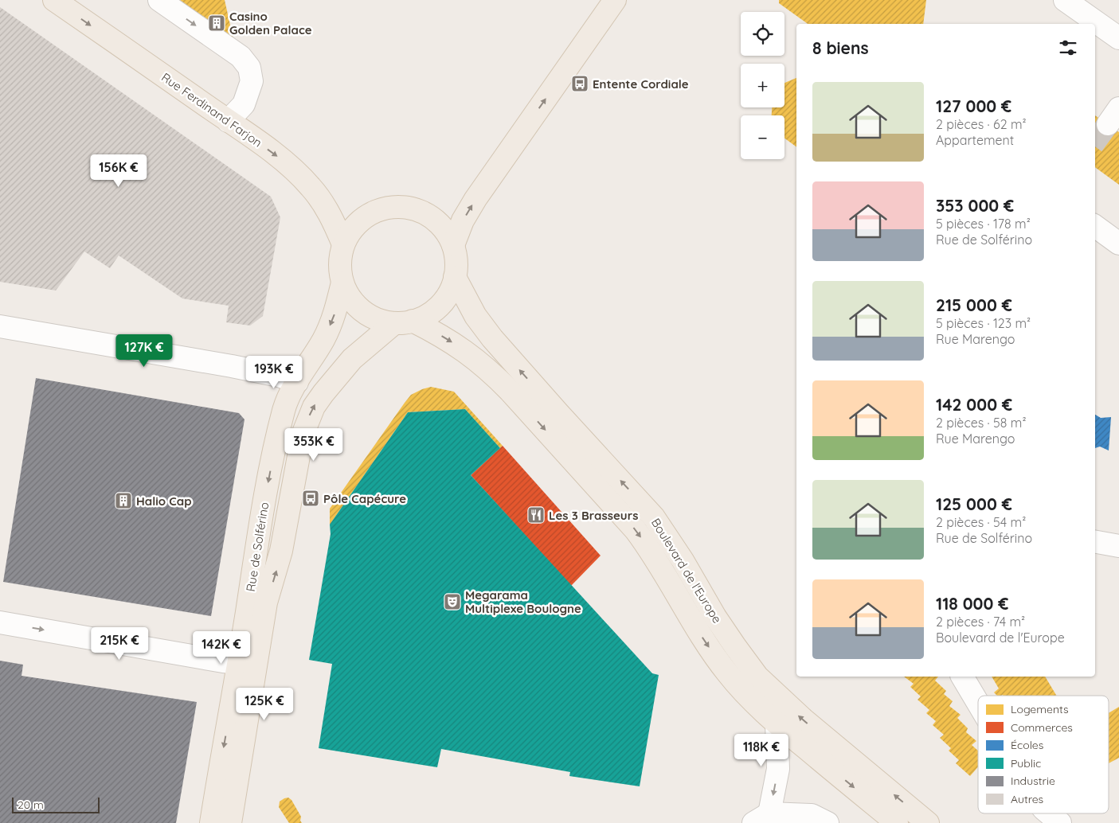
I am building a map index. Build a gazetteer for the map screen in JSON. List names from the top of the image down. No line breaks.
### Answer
{"streets":{"main road":["Rue Ferdinand Farjon","Rue de Solférino","Boulevard de l'Europe"]},"crossings":[["Rue Ferdinand Farjon","Rue de Solférino"],["Rue Ferdinand Farjon","Boulevard de l'Europe"],["Rue de Solférino","Boulevard de l'Europe"]],"one_way":["Rue Ferdinand Farjon"],"places":{"building":["Casino Golden Palace","Halio Cap"],"bus stop":["Entente Cordiale","Pôle Capécure"],"restaurant":["Les 3 Brasseurs"],"theatre":["Megarama Multiplexe Boulogne"]},"legend":["Logements","Commerces","Écoles","Public","Industrie","Autres"],"scale_bar":"20 m","page":{"map_buttons":["+","−"],"heading":"8 biens","list":[{"name":"127 000 €","note":"2 pièces · 62 m² · Appartement"},{"name":"353 000 €","note":"5 pièces · 178 m² · Rue de Solférino"},{"name":"215 000 €","note":"5 pièces · 123 m² · Rue Marengo"},{"name":"142 000 €","note":"2 pièces · 58 m² · Rue Marengo"},{"name":"125 000 €","note":"2 pièces · 54 m² · Rue de Solférino"},{"name":"118 000 €","note":"2 pièces · 74 m² · Boulevard de l'Europe"}],"price":["156K €","127K €","193K €","353K €","215K €","142K €","125K €","118K €"],"scale":"20 m"}}
